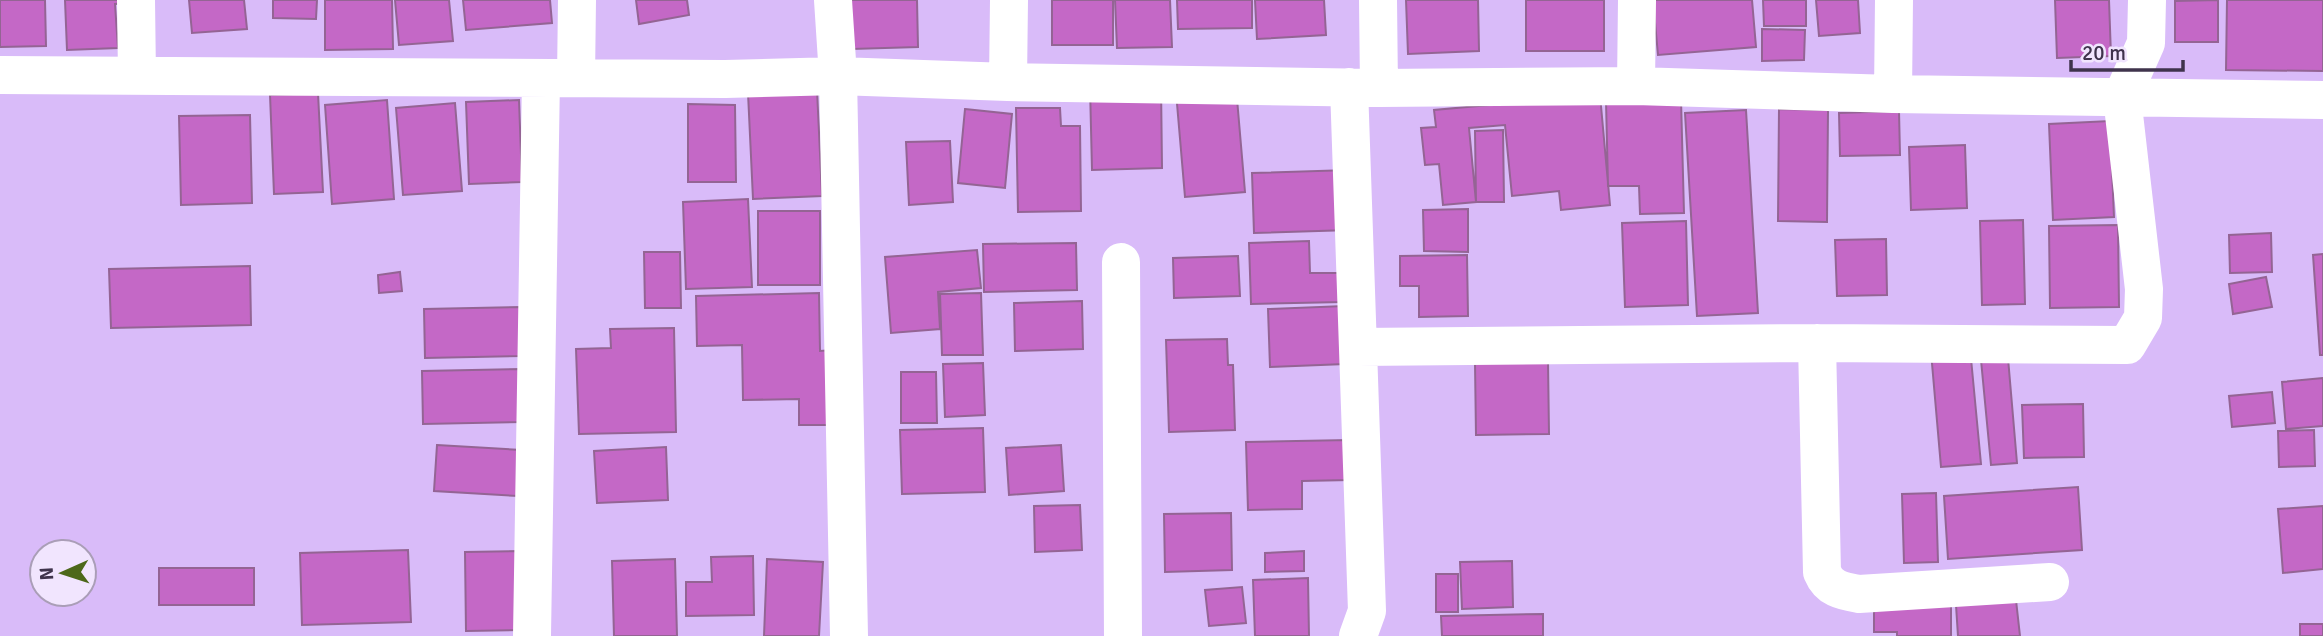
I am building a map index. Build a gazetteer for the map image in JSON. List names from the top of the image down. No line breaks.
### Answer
{"scale_bar":"20 m","north":"left"}
